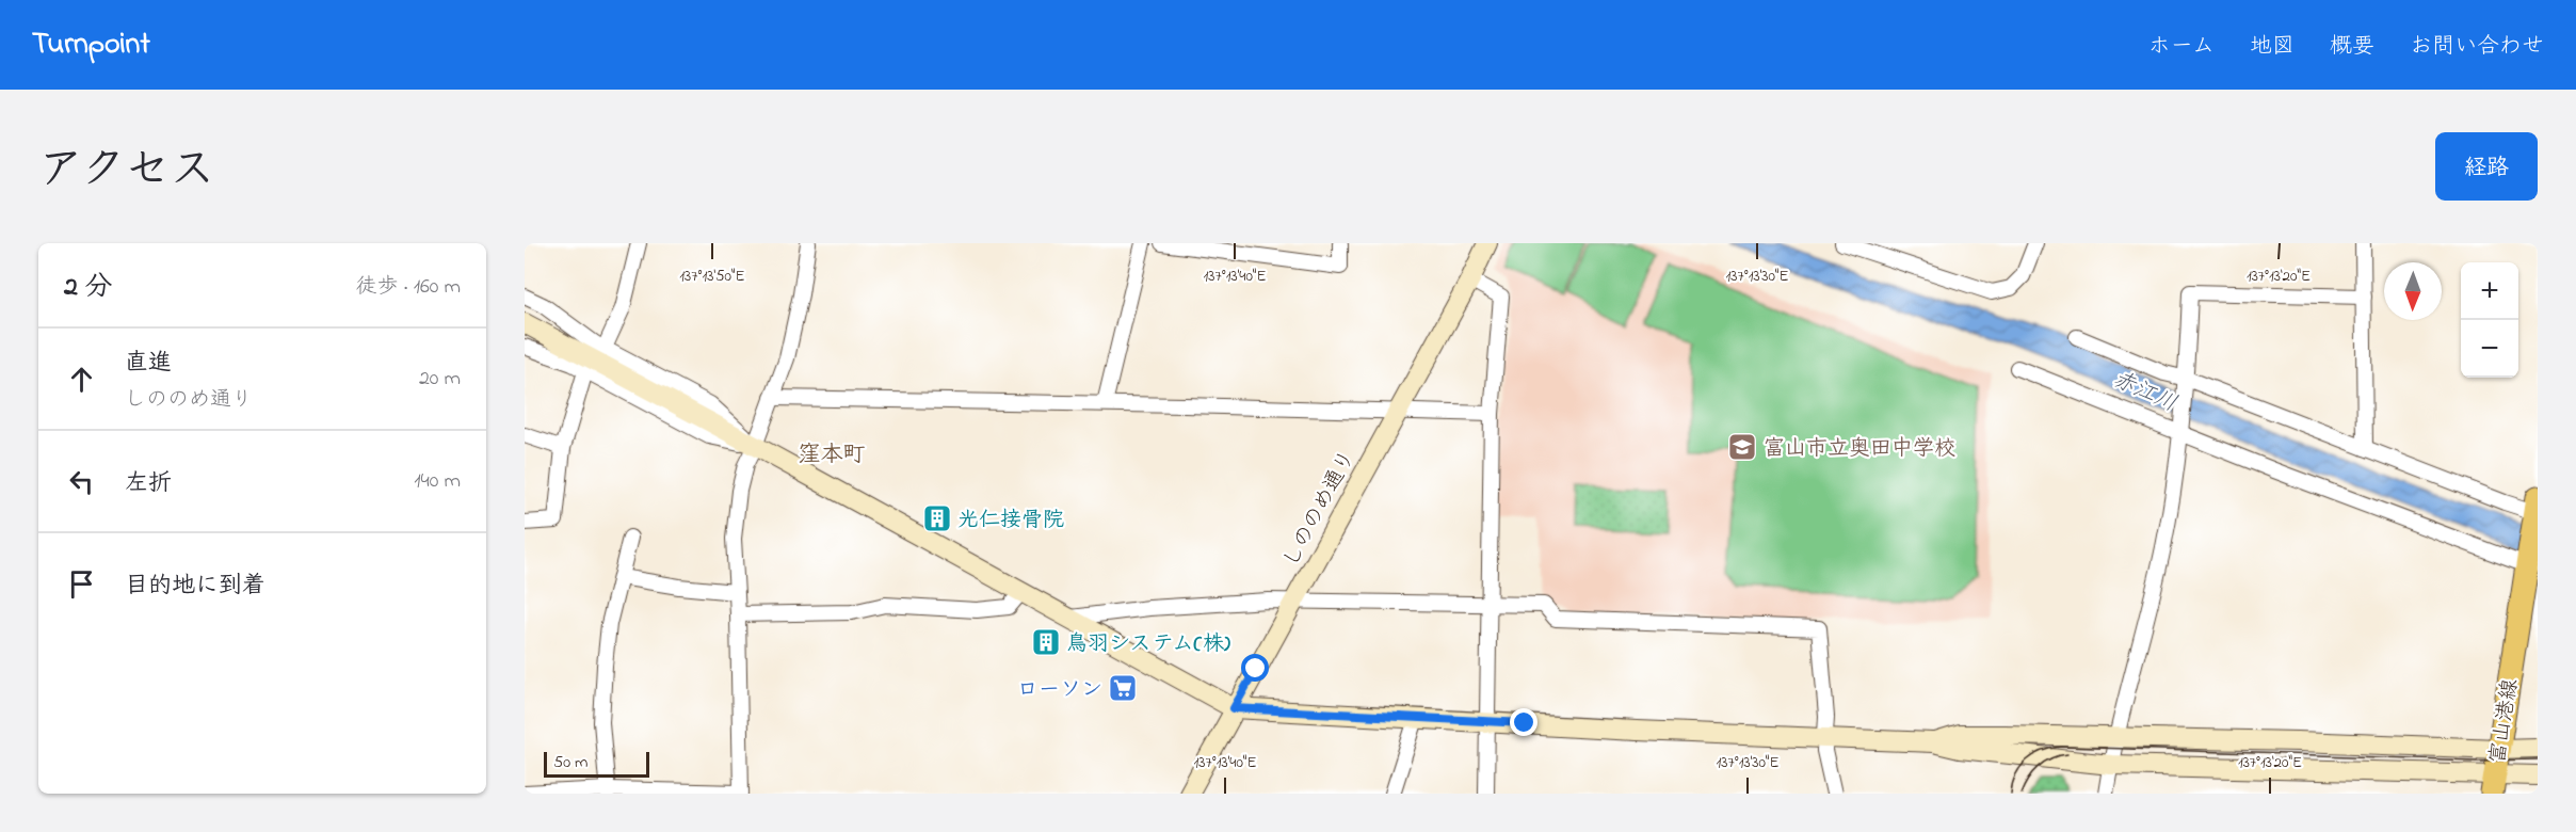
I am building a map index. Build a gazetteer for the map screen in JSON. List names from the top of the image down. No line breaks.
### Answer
{"streets":{"main road":["富山港線"],"street":["しののめ通り"]},"districts":["窪本町"],"water":["赤江川"],"places":{"school or university":["富山市立奥田中学校"],"building":["光仁接骨院","鳥羽システム(株)"],"supermarket":["ローソン"]},"scale_bar":"50 m","north":"bottom","page":{"header":"Turnpoint","nav":["ホーム","地図","概要","お問い合わせ"],"title":"アクセス","buttons":"経路","heading":["2 分","徒歩 · 160 m"],"map_buttons":["+","−"],"list":[["直進","しののめ通り","20 m"],["左折","140 m"],"目的地に到着"],"scale":"50 m"},"coordinates":["137°13'50\"E","137°13'40\"E","137°13'30\"E","137°13'20\"E"]}
